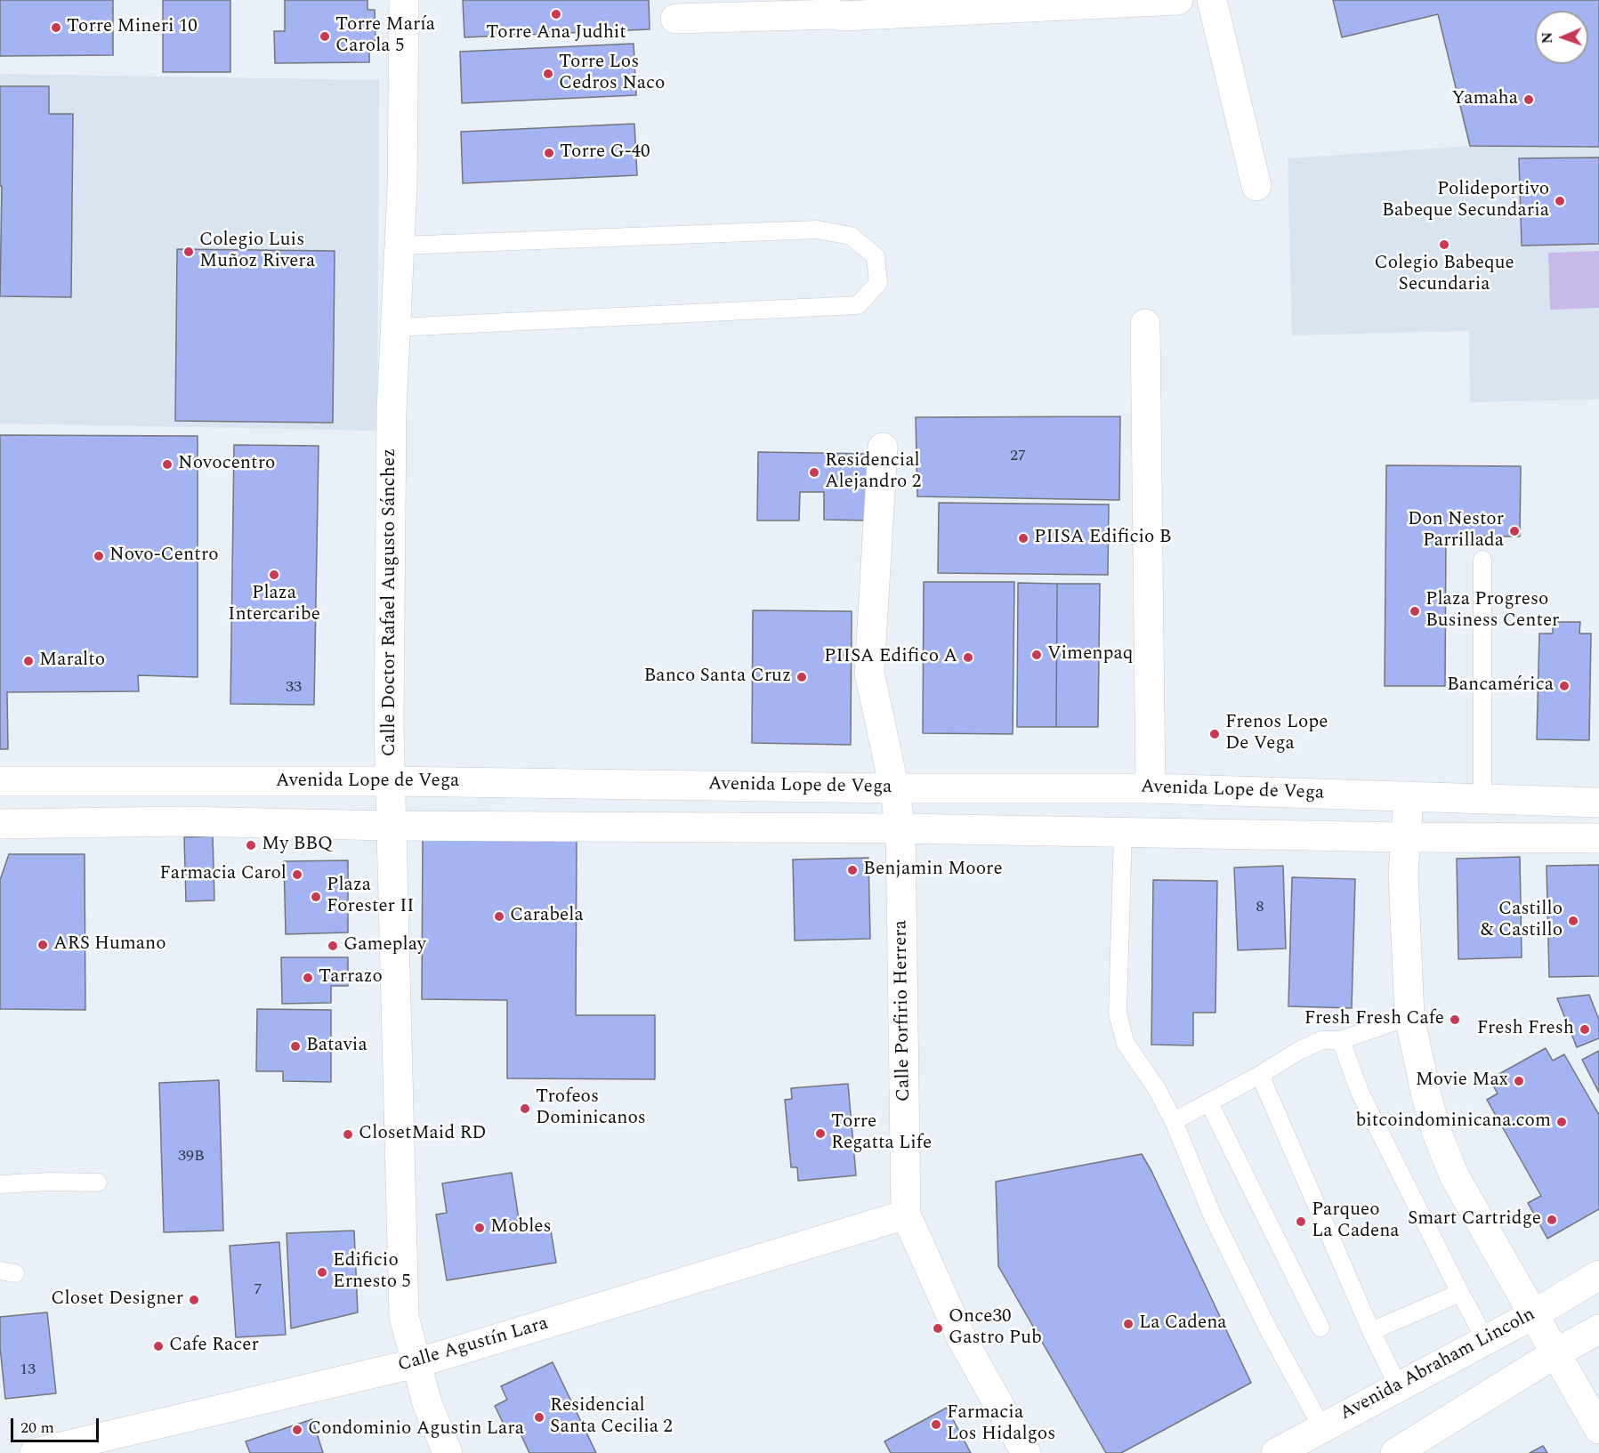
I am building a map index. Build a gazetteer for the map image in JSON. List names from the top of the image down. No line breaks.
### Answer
{"streets":{"street":["Calle Doctor Rafael Augusto Sánchez","Avenida Lope de Vega","Calle Porfirio Herrera","Calle Agustín Lara","Avenida Abraham Lincoln"]},"crossings":[["Calle Doctor Rafael Augusto Sánchez","Avenida Lope de Vega"],["Calle Doctor Rafael Augusto Sánchez","Calle Agustín Lara"],["Avenida Lope de Vega","Calle Porfirio Herrera"],["Calle Porfirio Herrera","Calle Agustín Lara"]],"places":["Torre Ana Judhit","Torre Mineri 10","Torre María Carola 5","Torre Los Cedros Naco","Yamaha","Torre G-40","Polideportivo Babeque Secundaria","Colegio Babeque Secundaria","Colegio Luis Muñoz Rivera","Novocentro","Residencial Alejandro 2","Don Nestor Parrillada","PIISA Edificio B","Novo-Centro","Plaza Intercaribe","Plaza Progreso Business Center","Vimenpaq","PIISA Edifico A","Maralto","Banco Santa Cruz","Bancamérica","Frenos Lope De Vega","My BBQ","Benjamin Moore","Farmacia Carol","Plaza Forester II","Carabela","Castillo & Castillo","ARS Humano","Gameplay","Tarrazo","Fresh Fresh Cafe","Fresh Fresh","Batavia","Movie Max","Trofeos Dominicanos","bitcoindominicana.com","Torre Regatta Life","ClosetMaid RD","Smart Cartridge","Parqueo La Cadena","Mobles","Edificio Ernesto 5","Closet Designer","La Cadena","Once30 Gastro Pub","Cafe Racer","Residencial Santa Cecilia 2","Farmacia Los Hidalgos","Condominio Agustin Lara"],"house_numbers":["27","33","8","39B","7","13"],"scale_bar":"20 m","north":"left"}
